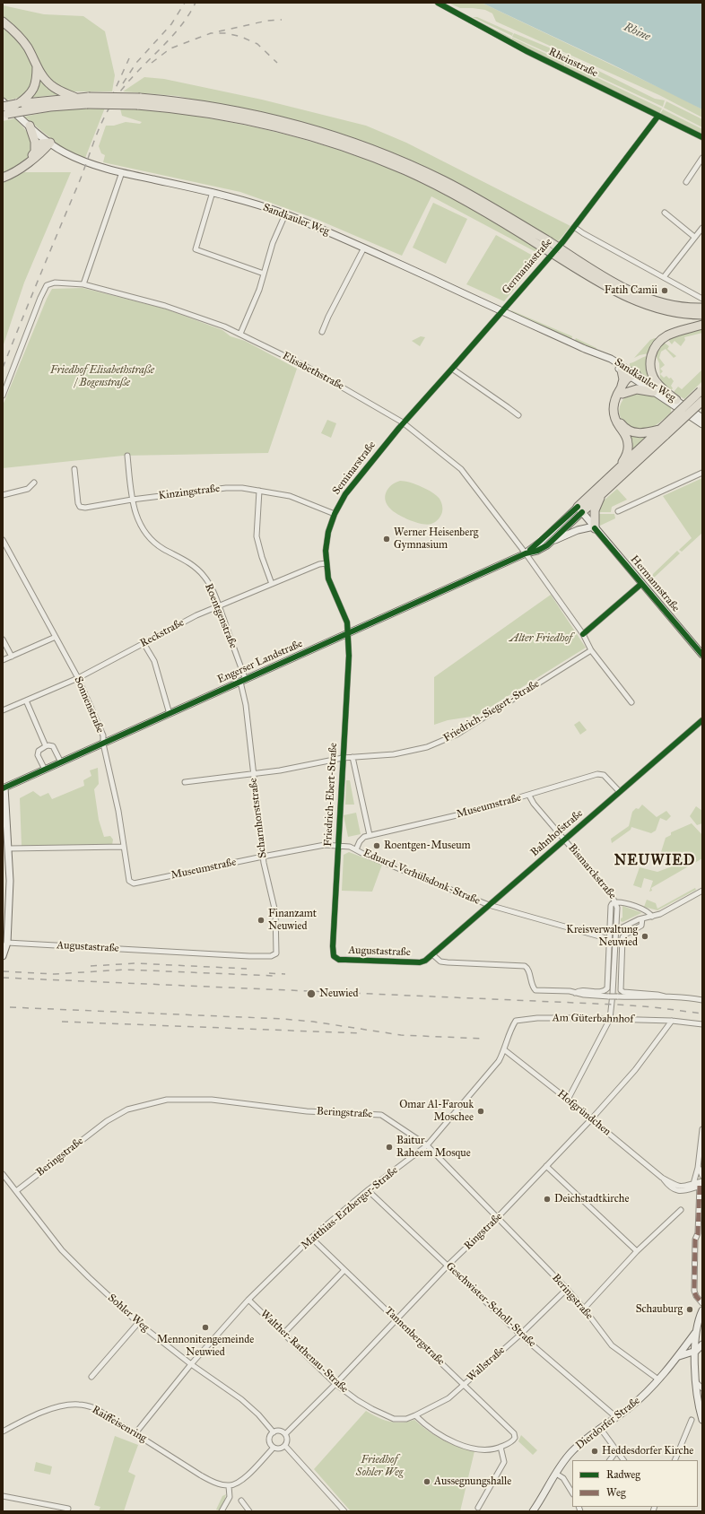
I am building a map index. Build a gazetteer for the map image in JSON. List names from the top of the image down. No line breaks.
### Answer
{"streets":{"street":["Rheinstraße","Sandkauler Weg","Germaniastraße","Elisabethstraße","Seminarstraße","Kinzingstraße","Hermannstraße","Roentgenstraße","Reckstraße","Engerser Landstraße","Sonnenstraße","Friedrich-Siegert-Straße","Friedrich-Ebert-Straße","Museumstraße","Scharnhorststraße","Bahnhofstraße","Bismarckstraße","Eduard-Verhülsdonk-Straße","Augustastraße","Am Güterbahnhof","Beringstraße","Hofgründchen","Matthias-Erzberger-Straße","Ringstraße","Geschwister-Scholl-Straße","Sohler Weg","Tannenbergstraße","Walther-Rathenau-Straße","Wallstraße","Dierdorfer Straße","Raiffeisenring"]},"crossings":[["Rheinstraße","Germaniastraße"],["Sandkauler Weg","Germaniastraße"],["Germaniastraße","Elisabethstraße"],["Germaniastraße","Seminarstraße"],["Elisabethstraße","Seminarstraße"],["Elisabethstraße","Engerser Landstraße"],["Elisabethstraße","Friedrich-Siegert-Straße"],["Seminarstraße","Kinzingstraße"],["Seminarstraße","Reckstraße"],["Seminarstraße","Engerser Landstraße"],["Seminarstraße","Friedrich-Ebert-Straße"],["Kinzingstraße","Roentgenstraße"],["Hermannstraße","Engerser Landstraße"],["Roentgenstraße","Reckstraße"],["Roentgenstraße","Engerser Landstraße"],["Roentgenstraße","Scharnhorststraße"],["Reckstraße","Sonnenstraße"],["Engerser Landstraße","Sonnenstraße"],["Engerser Landstraße","Friedrich-Ebert-Straße"],["Engerser Landstraße","Scharnhorststraße"],["Sonnenstraße","Museumstraße"],["Friedrich-Siegert-Straße","Friedrich-Ebert-Straße"],["Friedrich-Siegert-Straße","Scharnhorststraße"],["Friedrich-Ebert-Straße","Museumstraße"],["Friedrich-Ebert-Straße","Eduard-Verhülsdonk-Straße"],["Friedrich-Ebert-Straße","Augustastraße"],["Museumstraße","Scharnhorststraße"],["Museumstraße","Bahnhofstraße"],["Museumstraße","Bismarckstraße"],["Museumstraße","Eduard-Verhülsdonk-Straße"],["Scharnhorststraße","Augustastraße"],["Bahnhofstraße","Bismarckstraße"],["Bahnhofstraße","Eduard-Verhülsdonk-Straße"],["Bahnhofstraße","Augustastraße"],["Am Güterbahnhof","Hofgründchen"],["Am Güterbahnhof","Matthias-Erzberger-Straße"],["Am Güterbahnhof","Ringstraße"],["Beringstraße","Matthias-Erzberger-Straße"],["Beringstraße","Ringstraße"],["Beringstraße","Sohler Weg"],["Beringstraße","Wallstraße"],["Beringstraße","Dierdorfer Straße"],["Hofgründchen","Matthias-Erzberger-Straße"],["Hofgründchen","Ringstraße"],["Matthias-Erzberger-Straße","Geschwister-Scholl-Straße"],["Matthias-Erzberger-Straße","Sohler Weg"],["Matthias-Erzberger-Straße","Tannenbergstraße"],["Matthias-Erzberger-Straße","Walther-Rathenau-Straße"],["Matthias-Erzberger-Straße","Raiffeisenring"],["Ringstraße","Geschwister-Scholl-Straße"],["Ringstraße","Sohler Weg"],["Ringstraße","Tannenbergstraße"],["Ringstraße","Walther-Rathenau-Straße"],["Ringstraße","Raiffeisenring"],["Geschwister-Scholl-Straße","Wallstraße"],["Geschwister-Scholl-Straße","Dierdorfer Straße"],["Sohler Weg","Raiffeisenring"],["Tannenbergstraße","Wallstraße"],["Walther-Rathenau-Straße","Wallstraße"]],"districts":["NEUWIED"],"water":["Rhine"],"parks":["Friedhof Elisabethstraße / Bogenstraße","Alter Friedhof","Friedhof Sohler Weg"],"places":["Fatih Camii","Werner Heisenberg Gymnasium","Roentgen-Museum","Finanzamt Neuwied","Kreisverwaltung Neuwied","Neuwied","Omar Al-Farouk Moschee","Baitur Raheem Mosque","Deichstadtkirche","Schauburg","Mennonitengemeinde Neuwied","Heddesdorfer Kirche","Aussegnungshalle"],"legend":["Radweg","Weg"]}
